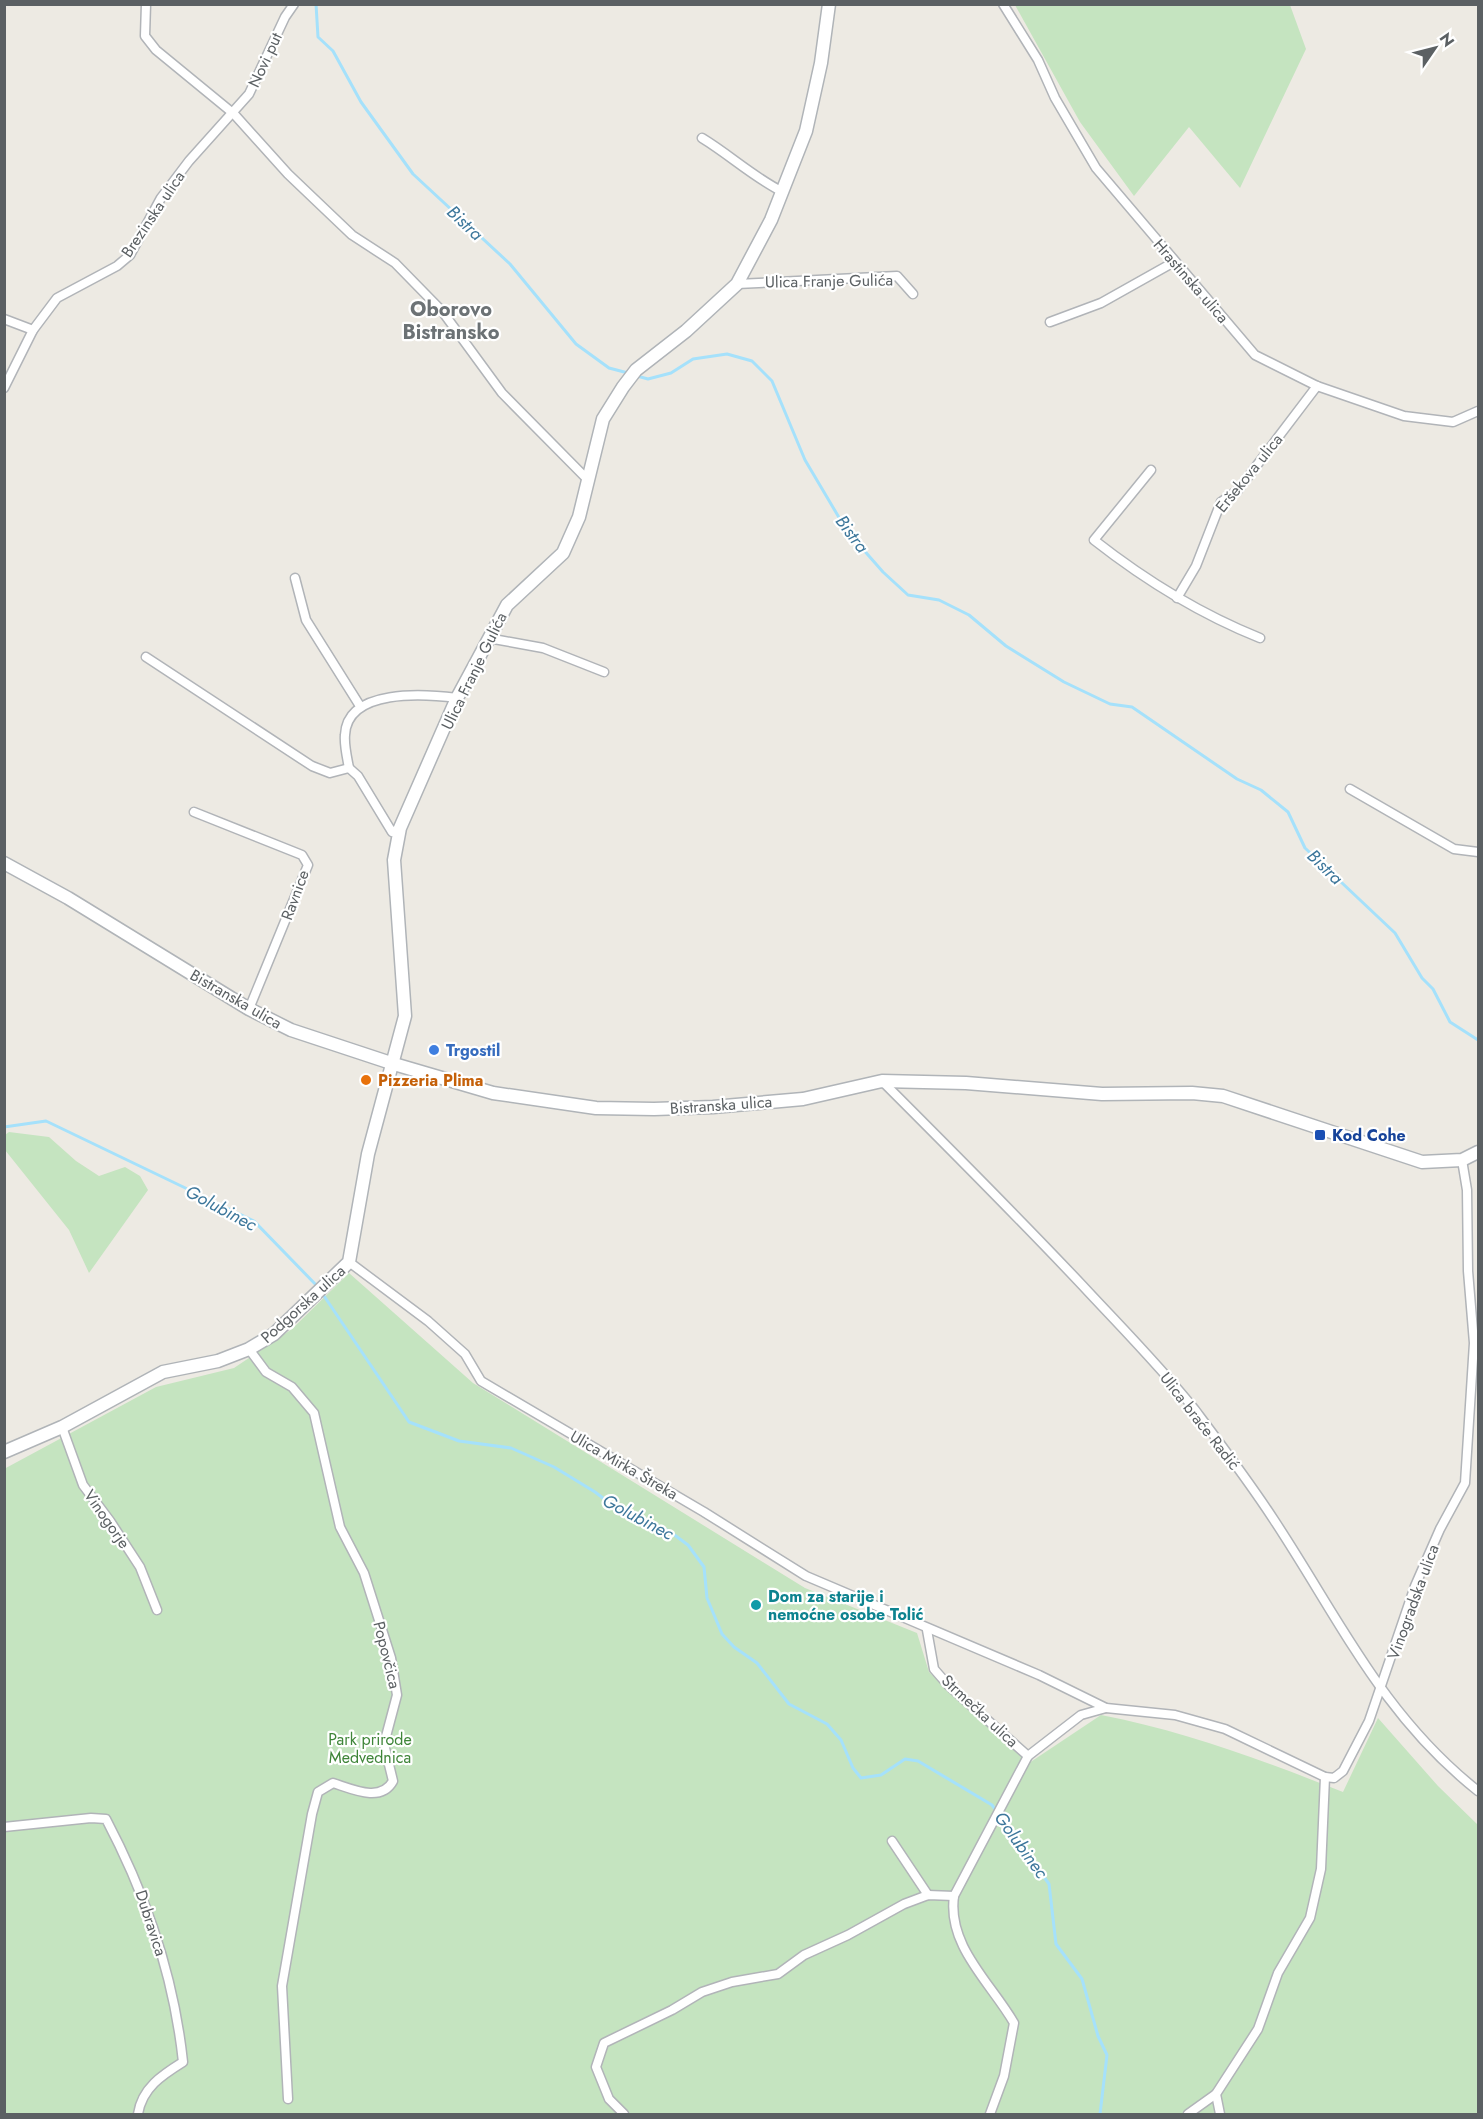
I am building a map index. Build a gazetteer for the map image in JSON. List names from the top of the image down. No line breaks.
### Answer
{"streets":{"main road":["Ulica Franje Gulića","Bistranska ulica","Podgorska ulica"],"street":["Novi put","Brezinska ulica","Hrastinska ulica","Eršekova ulica","Ravnice","Ulica braće Radić","Ulica Mirka Štreka","Vinogorje","Vinogradska ulica","Popovčica","Strmečka ulica","Dubravica"]},"crossings":[["Novi put","Brezinska ulica"],["Ulica Franje Gulića","Bistranska ulica"],["Ulica Franje Gulića","Podgorska ulica"],["Hrastinska ulica","Eršekova ulica"],["Ravnice","Bistranska ulica"],["Bistranska ulica","Podgorska ulica"],["Bistranska ulica","Ulica braće Radić"],["Bistranska ulica","Vinogradska ulica"],["Podgorska ulica","Ulica Mirka Štreka"],["Podgorska ulica","Vinogorje"],["Podgorska ulica","Popovčica"],["Ulica braće Radić","Vinogradska ulica"],["Ulica Mirka Štreka","Strmečka ulica"]],"districts":["Oborovo Bistransko"],"water":["Bistra","Golubinec"],"parks":["Park prirode Medvednica"],"places":{"other":["Trgostil","Pizzeria Plima","Dom za starije i nemoćne osobe Tolić"],"transit":["Kod Cohe"]},"north":"top right"}
